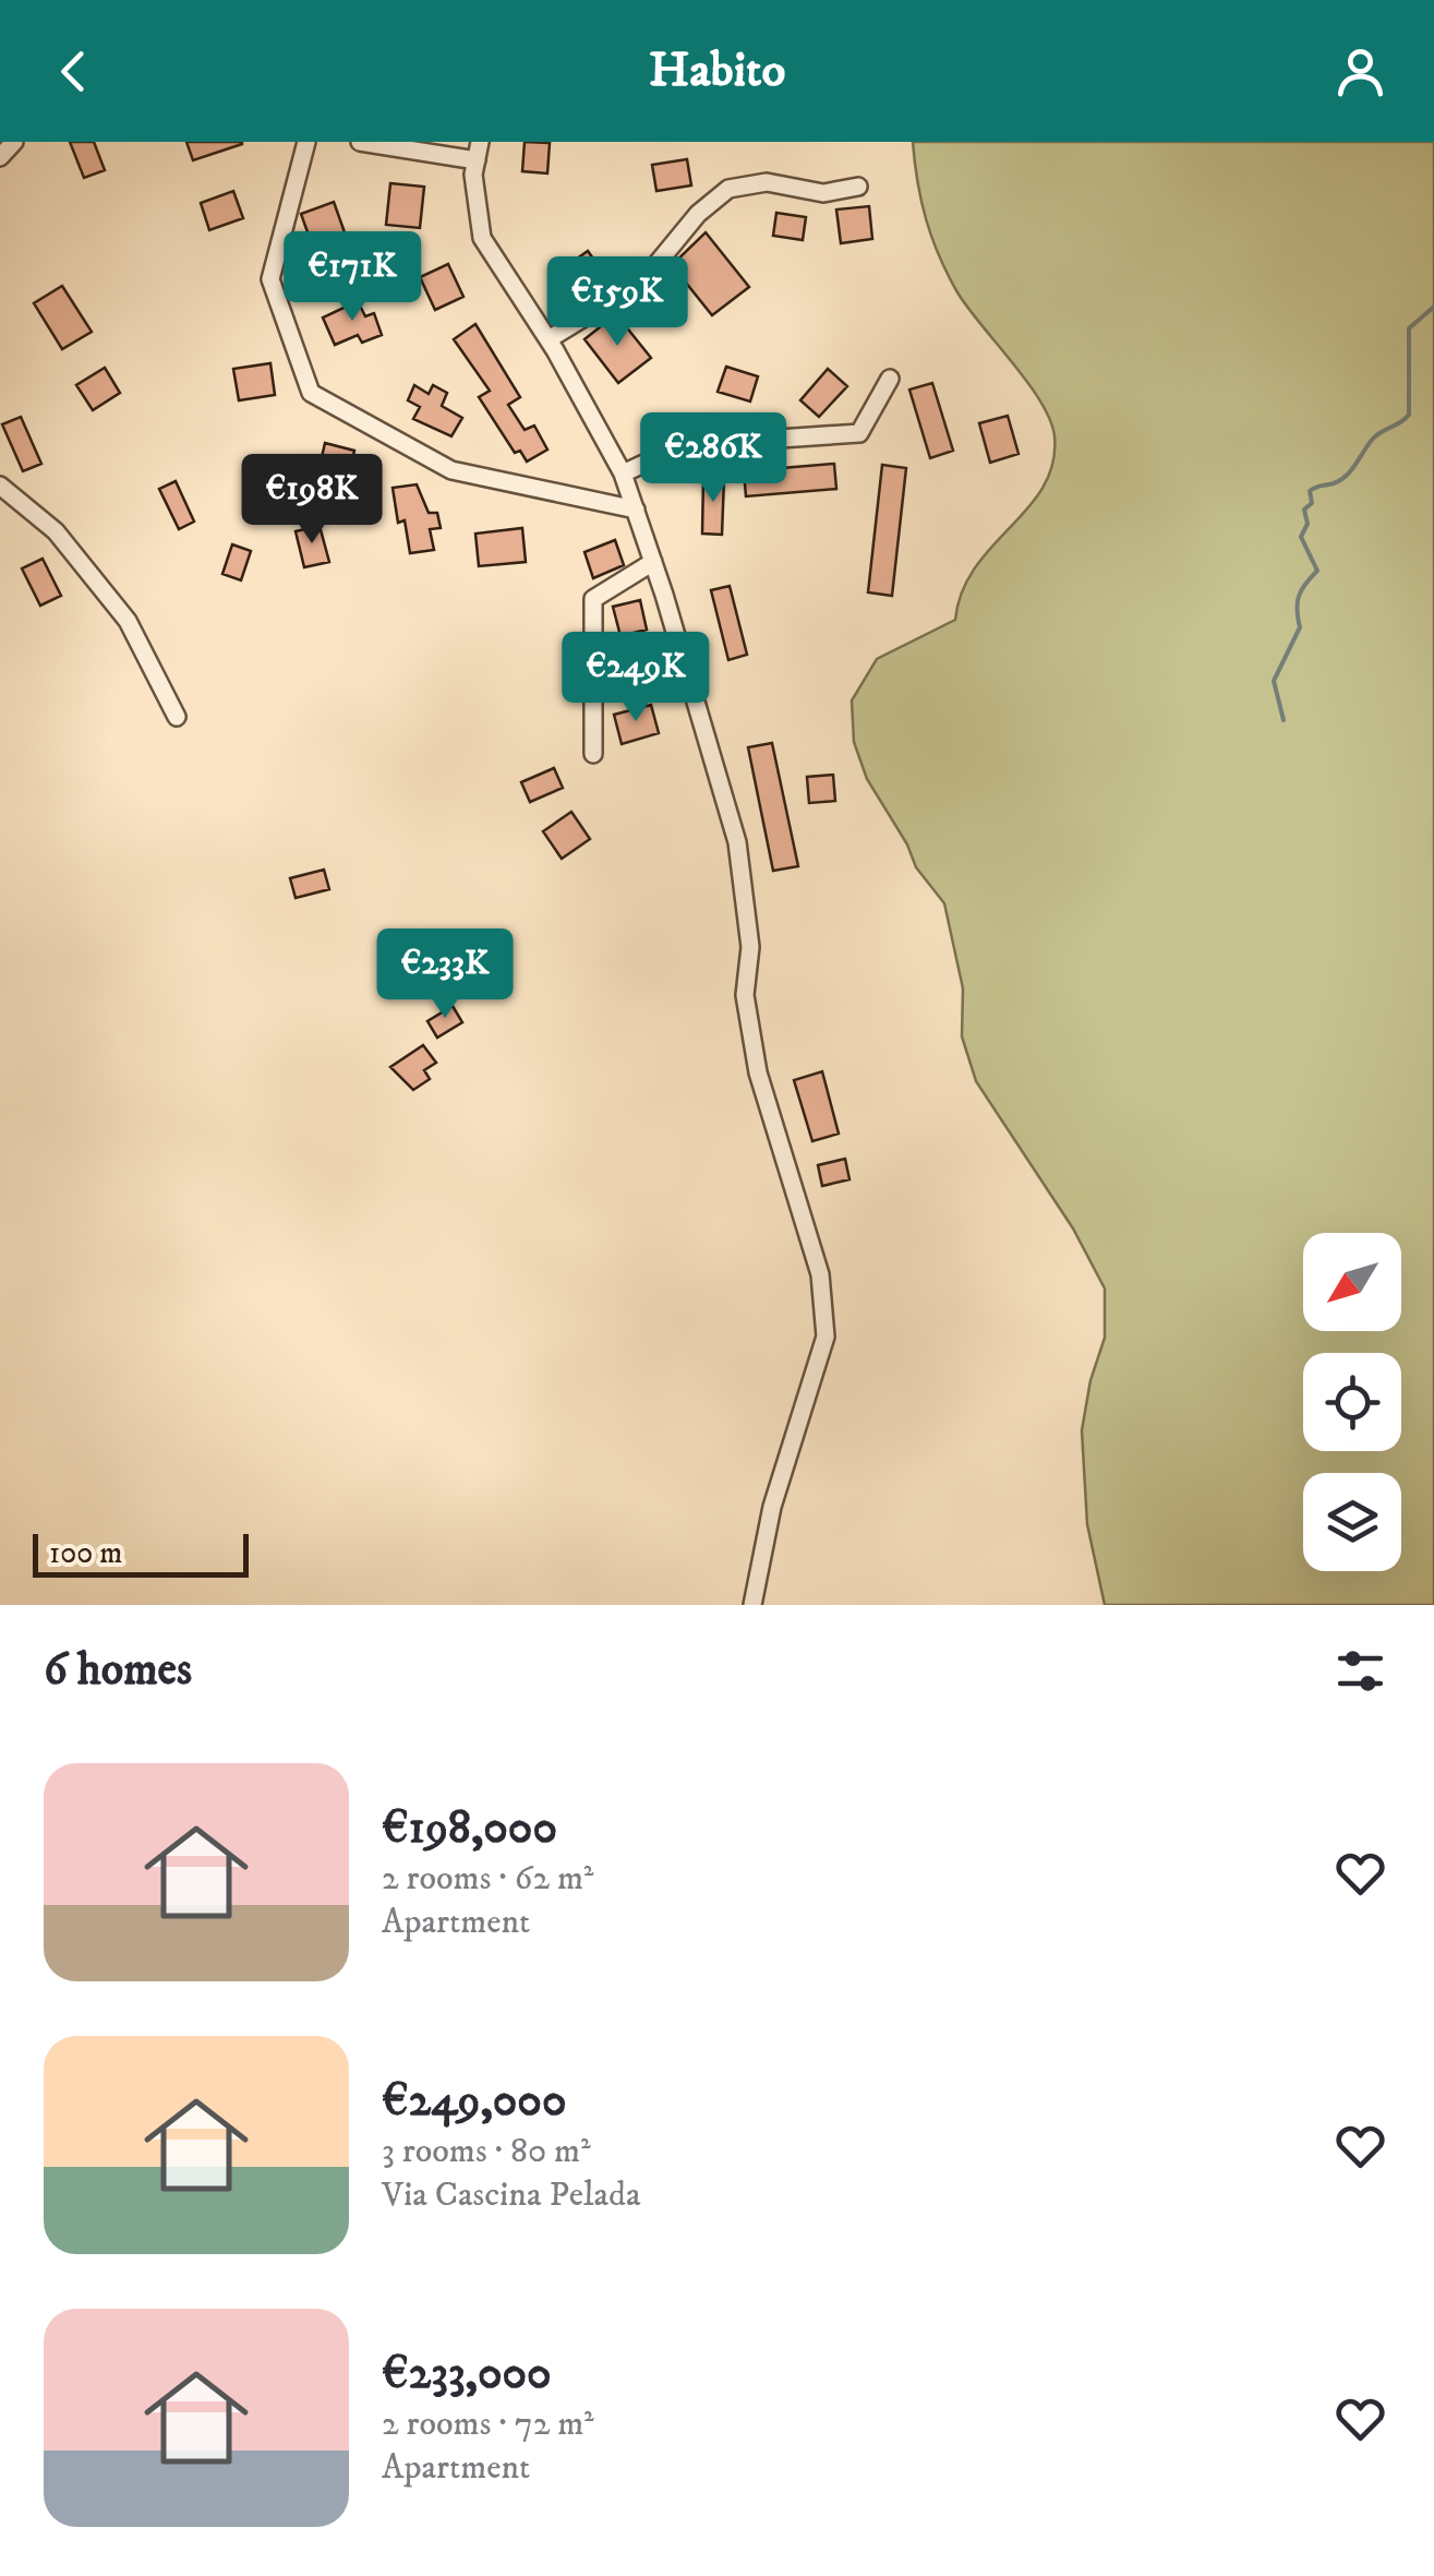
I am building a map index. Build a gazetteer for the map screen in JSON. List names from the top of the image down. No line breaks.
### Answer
{"scale_bar":"100 m","north":"bottom left","page":{"header":"Habito","price":["€171K","€159K","€286K","€198K","€249K","€233K"],"scale":"100 m","heading":"6 homes","list":[{"name":"€198,000","note":"2 rooms · 62 m² · Apartment"},{"name":"€249,000","note":"3 rooms · 80 m² · Via Cascina Pelada"},{"name":"€233,000","note":"2 rooms · 72 m² · Apartment"}]}}
